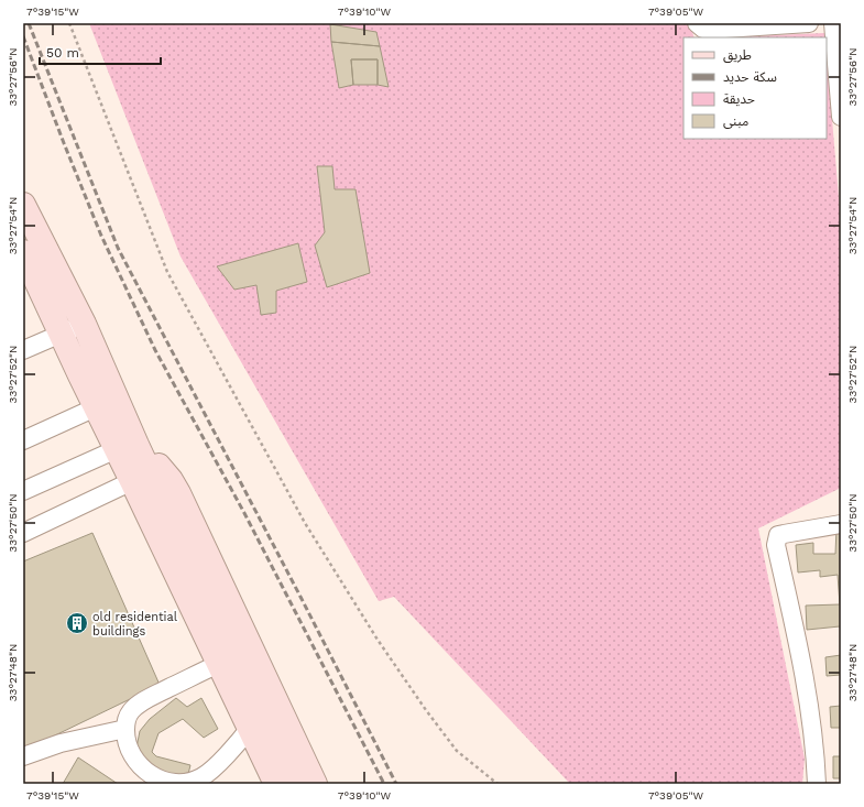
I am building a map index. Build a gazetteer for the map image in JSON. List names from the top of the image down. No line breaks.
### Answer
{"places":{"building":["old residential buildings"]},"legend":["طريق","سكة حديد","حديقة","مبنى"],"scale_bar":"50 m","coordinates":["7°39'15\"W","7°39'10\"W","7°39'05\"W","33°27'56\"N","33°27'54\"N","33°27'52\"N","33°27'50\"N","33°27'48\"N"]}
